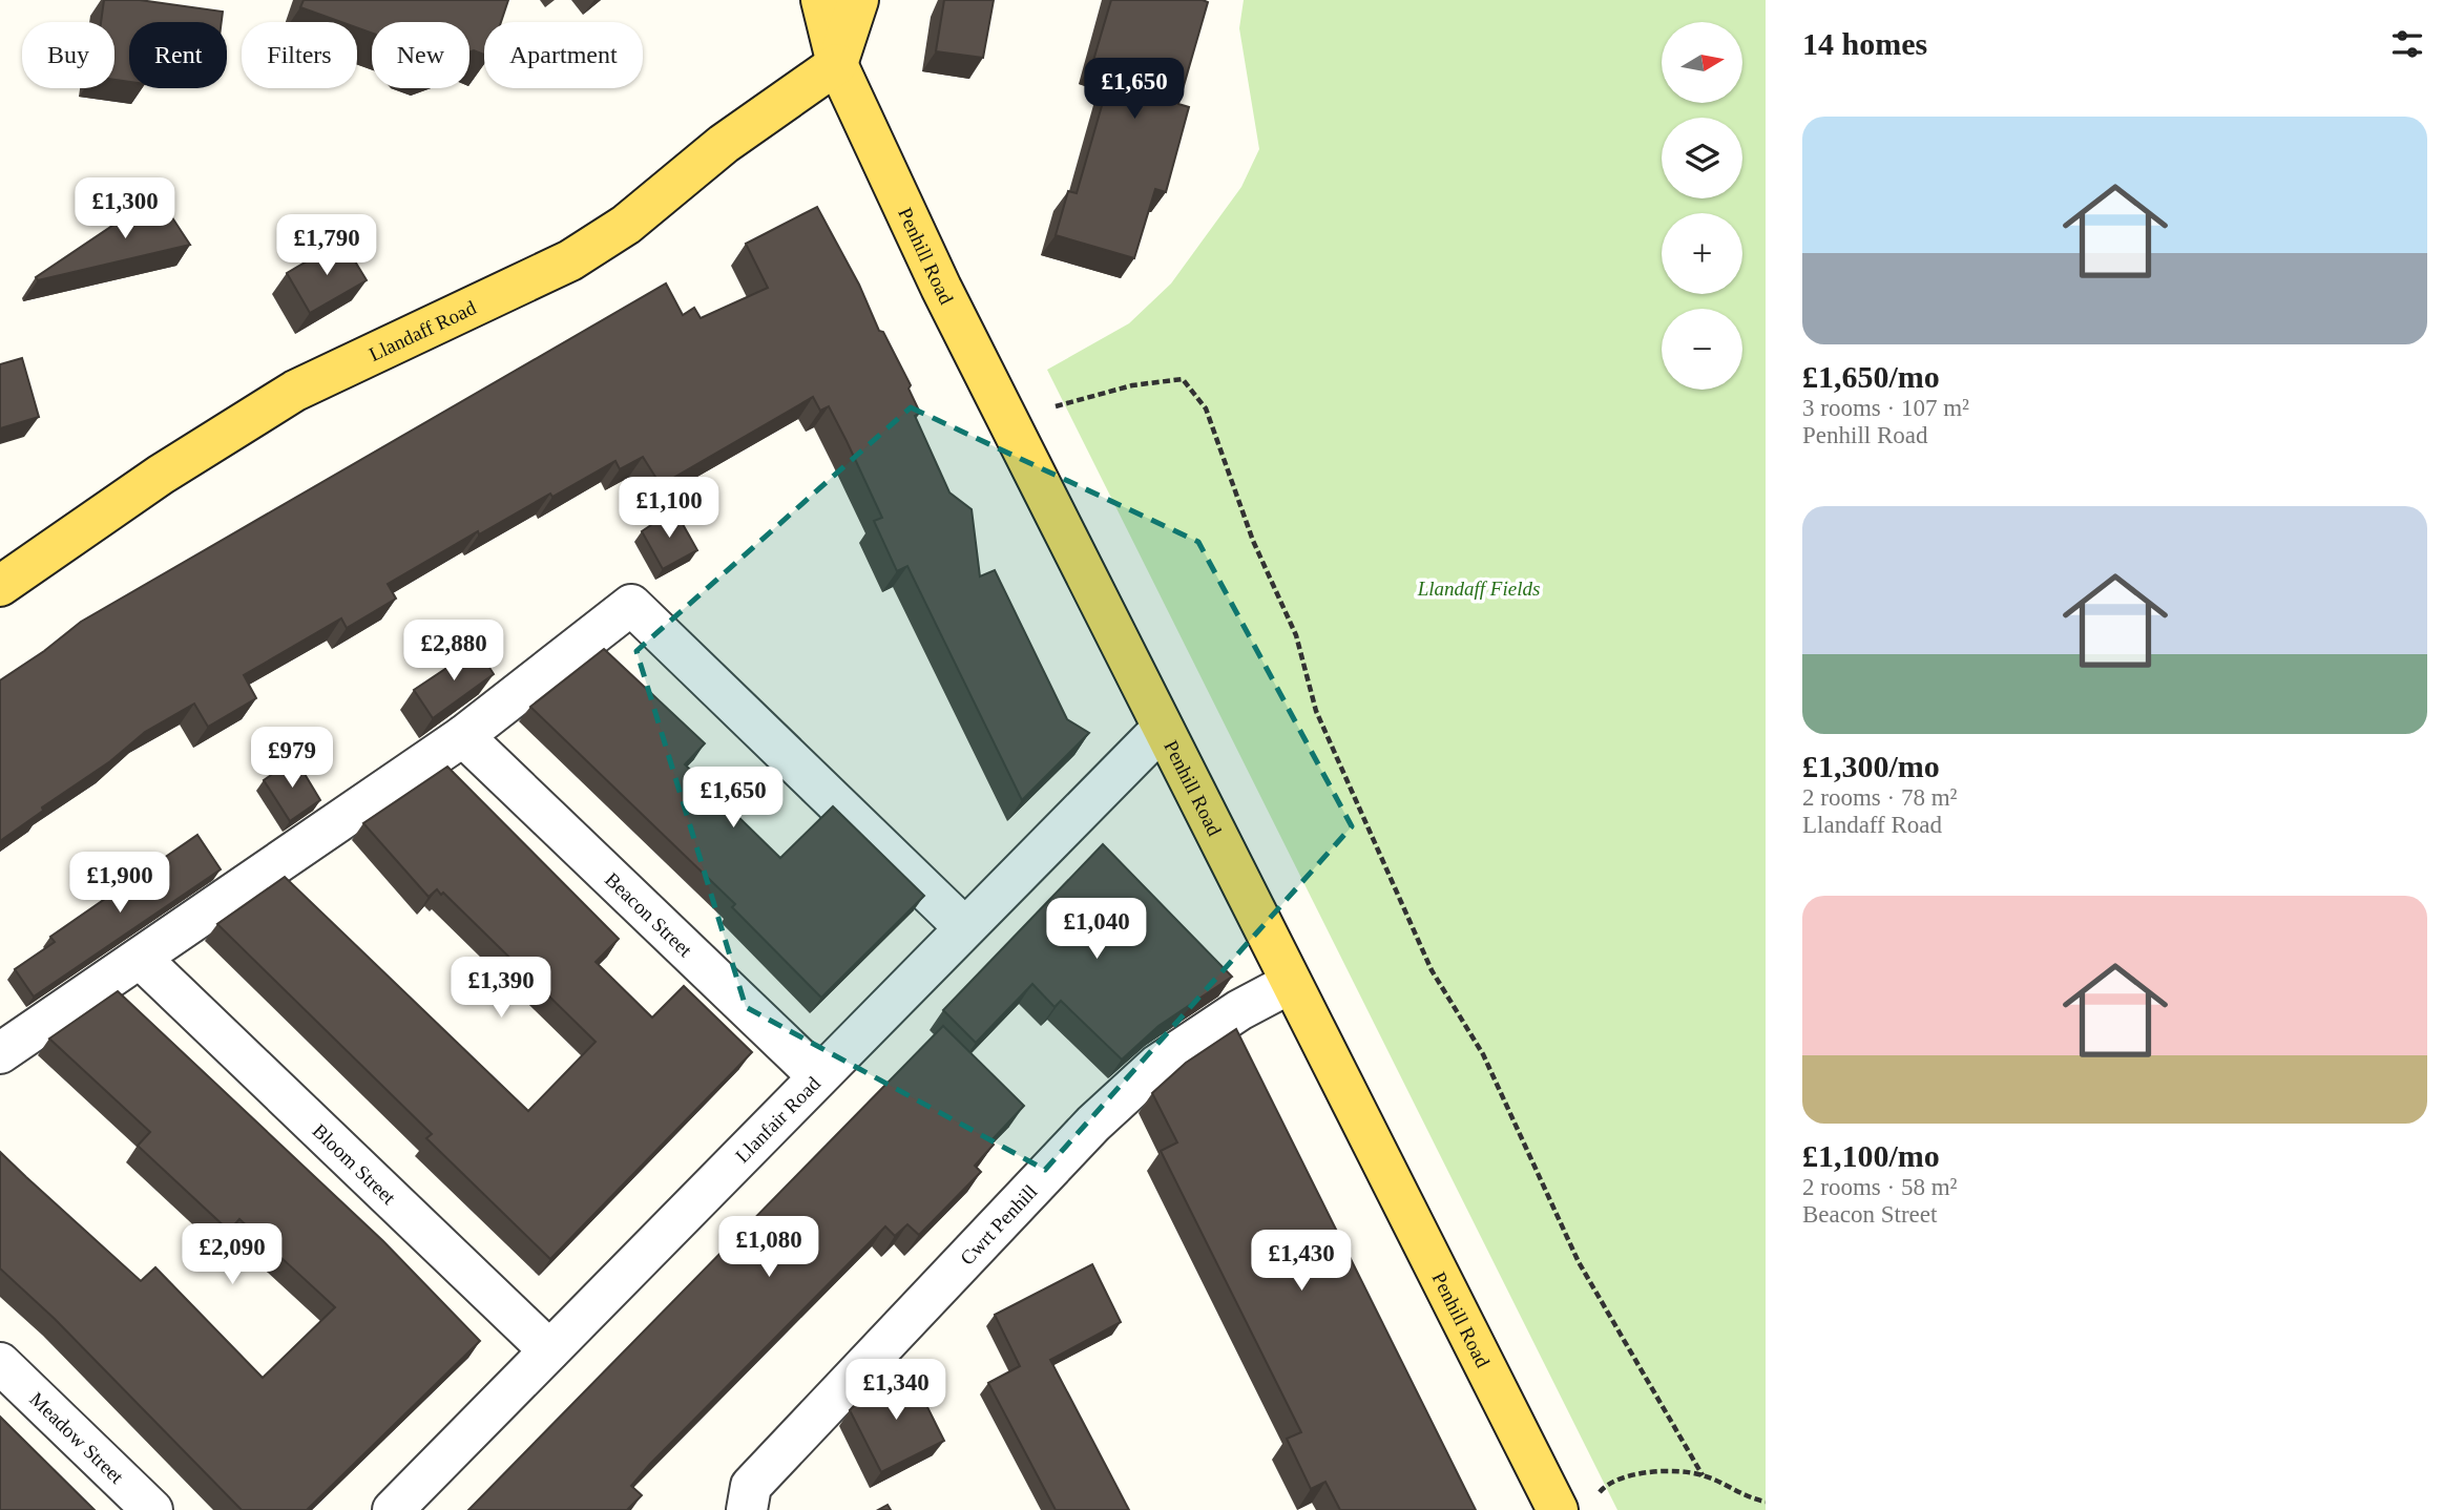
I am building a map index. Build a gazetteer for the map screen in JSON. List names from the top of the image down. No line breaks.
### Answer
{"streets":{"main road":["Penhill Road","Llandaff Road"],"street":["Beacon Street","Llanfair Road","Bloom Street","Cwrt Penhill","Meadow Street"]},"crossings":[["Penhill Road","Llandaff Road"],["Penhill Road","Llanfair Road"],["Penhill Road","Cwrt Penhill"],["Beacon Street","Llanfair Road"],["Llanfair Road","Bloom Street"]],"parks":["Llandaff Fields"],"north":"right","page":{"heading":"14 homes","map_buttons":["+","−"],"chip":["Buy","Rent","Filters","New","Apartment"],"price":["£1,650","£1,300","£1,790","£1,100","£2,880","£979","£1,650","£1,900","£1,040","£1,390","£1,080","£2,090","£1,430","£1,340"],"list":[{"name":"£1,650/mo","note":"3 rooms · 107 m² · Penhill Road"},{"name":"£1,300/mo","note":"2 rooms · 78 m² · Llandaff Road"},{"name":"£1,100/mo","note":"2 rooms · 58 m² · Beacon Street"}]}}
